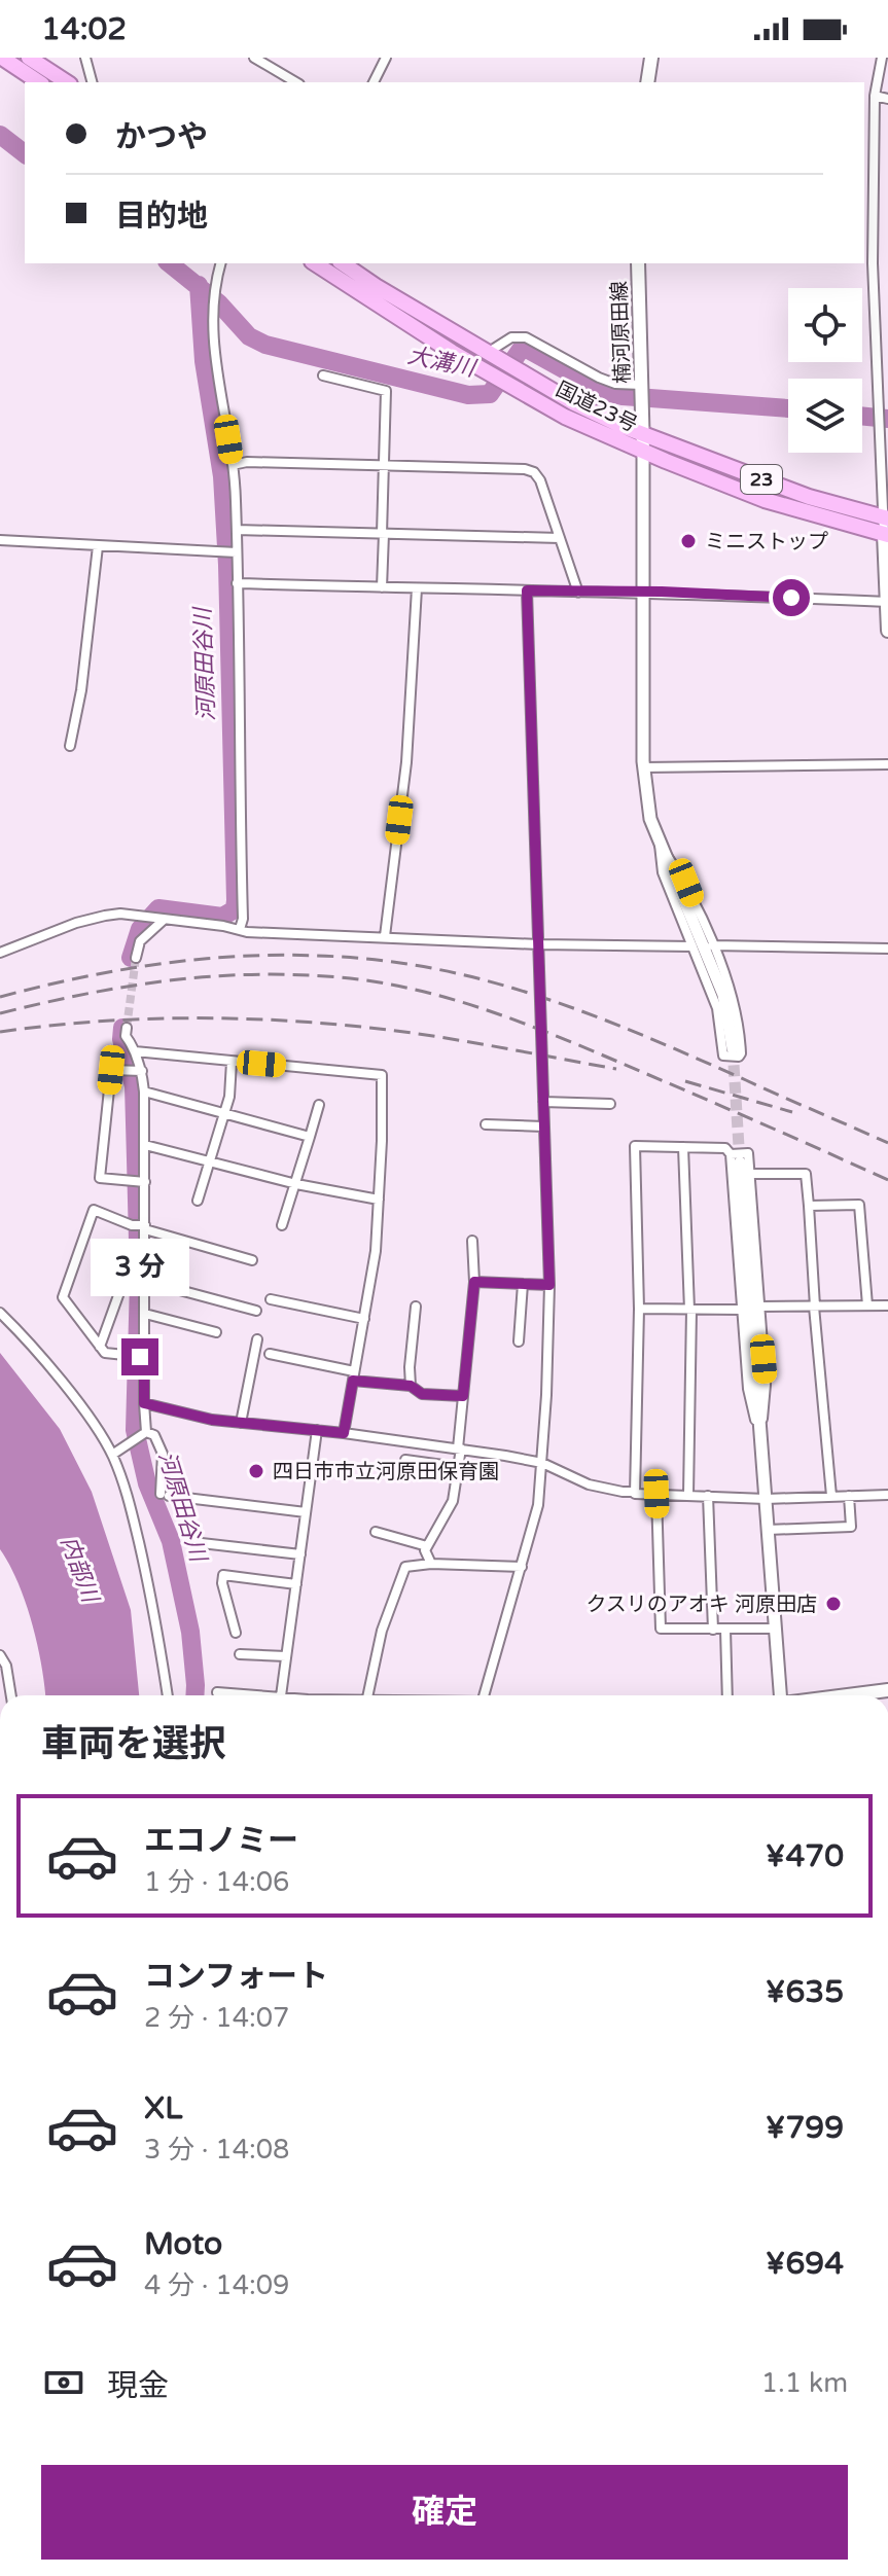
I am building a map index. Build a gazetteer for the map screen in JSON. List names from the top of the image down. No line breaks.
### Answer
{"streets":{"highway":["国道23号","23"],"main road":["楠河原田線"]},"crossings":[["楠河原田線","国道23号"]],"water":["大溝川","河原田谷川","内部川"],"places":["ミニストップ","四日市市立河原田保育園","クスリのアオキ 河原田店"],"page":{"status":"14:02","banner":["かつや","目的地"],"bubble":"3 分","heading":"車両を選択","list":[{"name":"エコノミー","note":"1 分 · 14:06","value":"¥470"},{"name":"コンフォート","note":"2 分 · 14:07","value":"¥635"},{"name":"XL","note":"3 分 · 14:08","value":"¥799"},{"name":"Moto","note":"4 分 · 14:09","value":"¥694"}],"pay":["現金","1.1 km"],"buttons":"確定"}}
